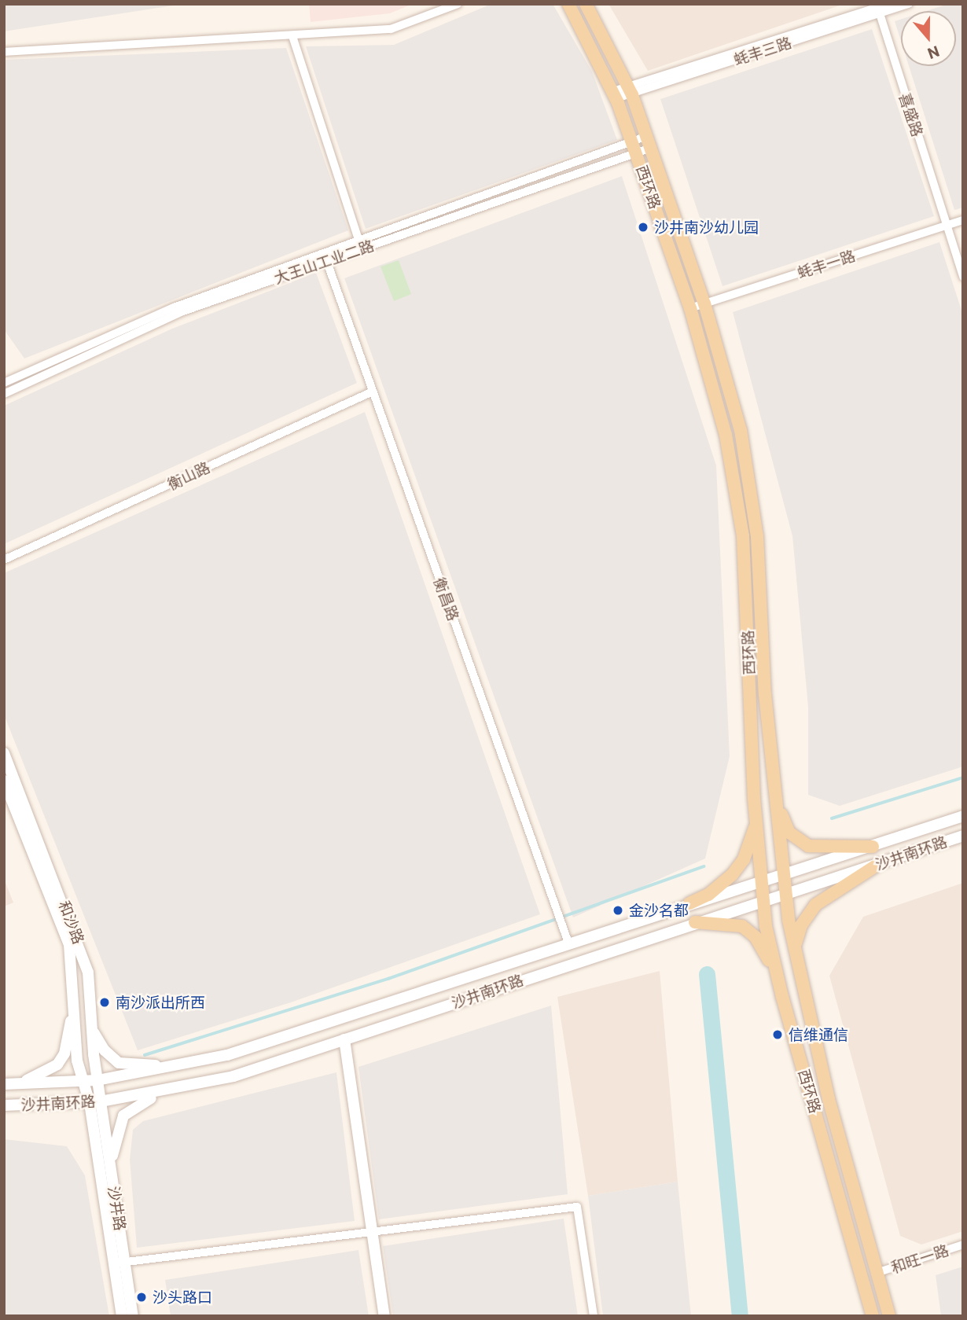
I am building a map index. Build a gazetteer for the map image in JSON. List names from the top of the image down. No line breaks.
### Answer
{"streets":{"main road":["西环路","沙井南环路","和沙路","沙井路"],"street":["蚝丰三路","喜盛路","大王山工业二路","蚝丰一路","衡山路","衡昌路","和旺一路"]},"crossings":[["蚝丰三路","喜盛路"],["蚝丰三路","西环路"],["喜盛路","蚝丰一路"],["西环路","大王山工业二路"],["西环路","蚝丰一路"],["西环路","沙井南环路"],["西环路","和旺一路"],["大王山工业二路","衡昌路"],["衡山路","衡昌路"],["衡昌路","沙井南环路"],["沙井南环路","和沙路"],["沙井南环路","沙井路"],["和沙路","沙井路"]],"places":["沙井南沙幼儿园","金沙名都","南沙派出所西","信维通信","沙头路口"],"north":"bottom"}
